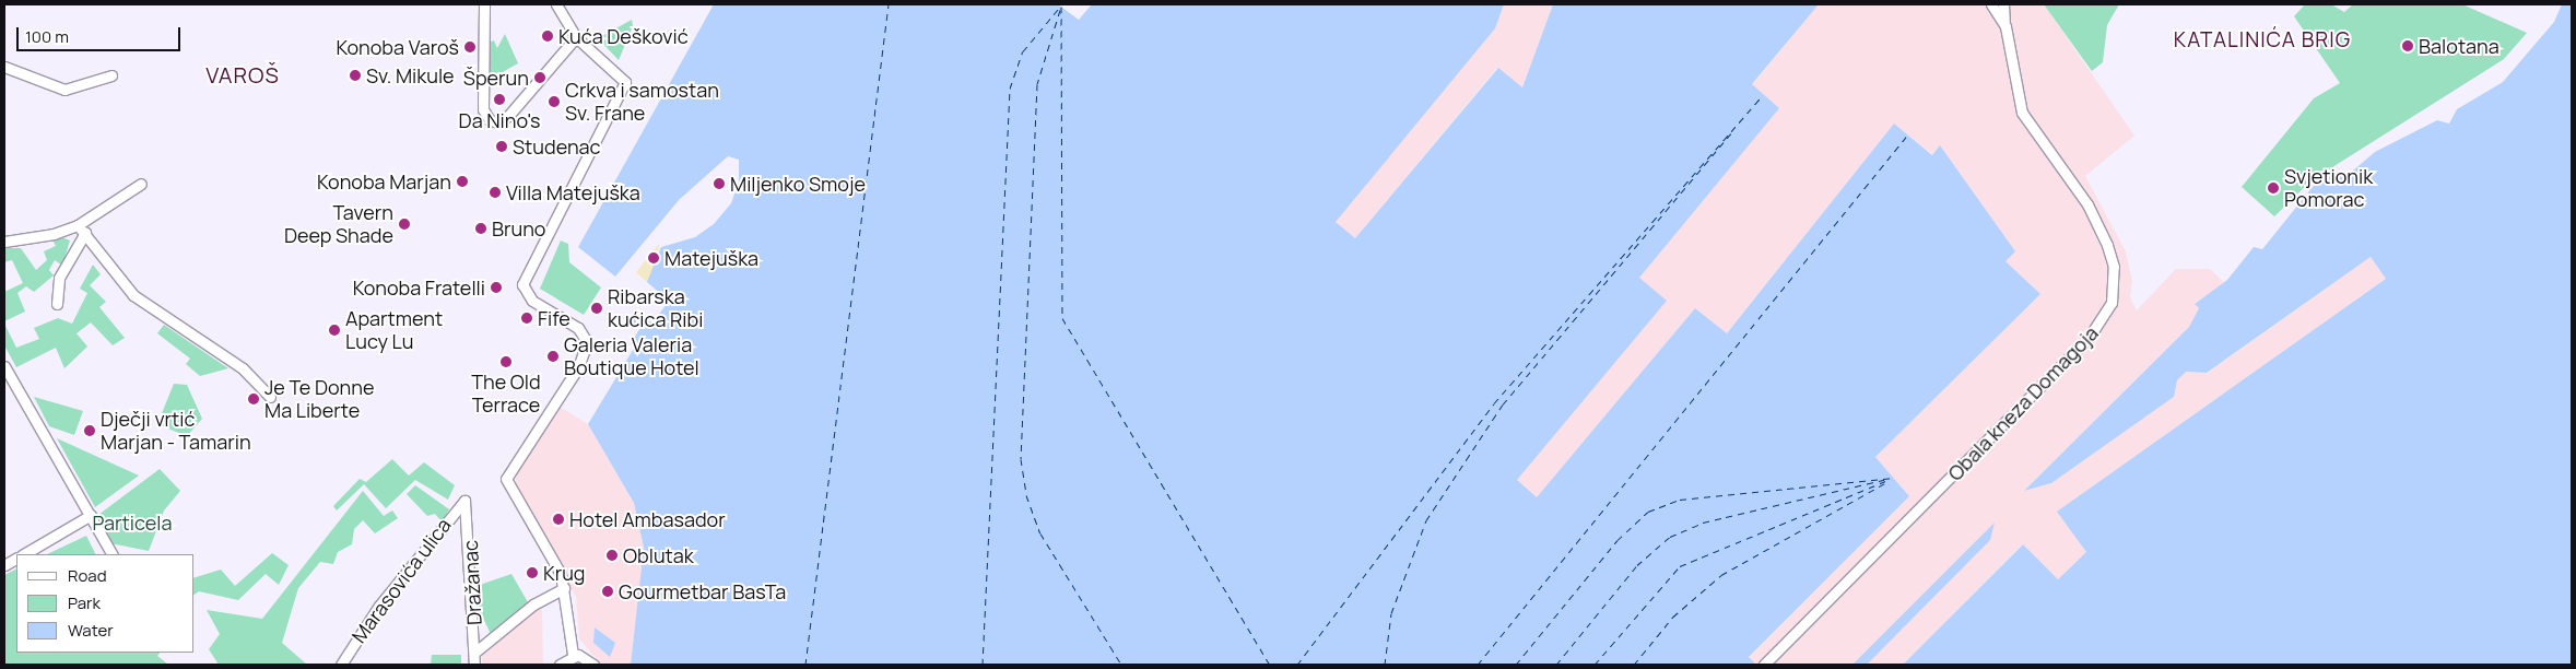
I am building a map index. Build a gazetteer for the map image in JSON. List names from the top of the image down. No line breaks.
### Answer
{"streets":{"street":["Obala kneza Domagoja","Marasovića ulica","Dražanac"]},"crossings":[["Marasovića ulica","Dražanac"]],"districts":["KATALINIĆA BRIG","VAROŠ"],"parks":["Particela"],"places":["Kuća Dešković","Balotana","Konoba Varoš","Sv. Mikule","Šperun","Da Nino's","Crkva i samostan Sv. Frane","Studenac","Konoba Marjan","Miljenko Smoje","Svjetionik Pomorac","Villa Matejuška","Tavern Deep Shade","Bruno","Matejuška","Konoba Fratelli","Ribarska kućica Ribi","Fife","Apartment Lucy Lu","Galeria Valeria Boutique Hotel","The Old Terrace","Je Te Donne Ma Liberte","Dječji vrtić Marjan - Tamarin","Hotel Ambasador","Oblutak","Krug","Gourmetbar BasTa"],"legend":["Road","Park","Water"],"scale_bar":"100 m"}
